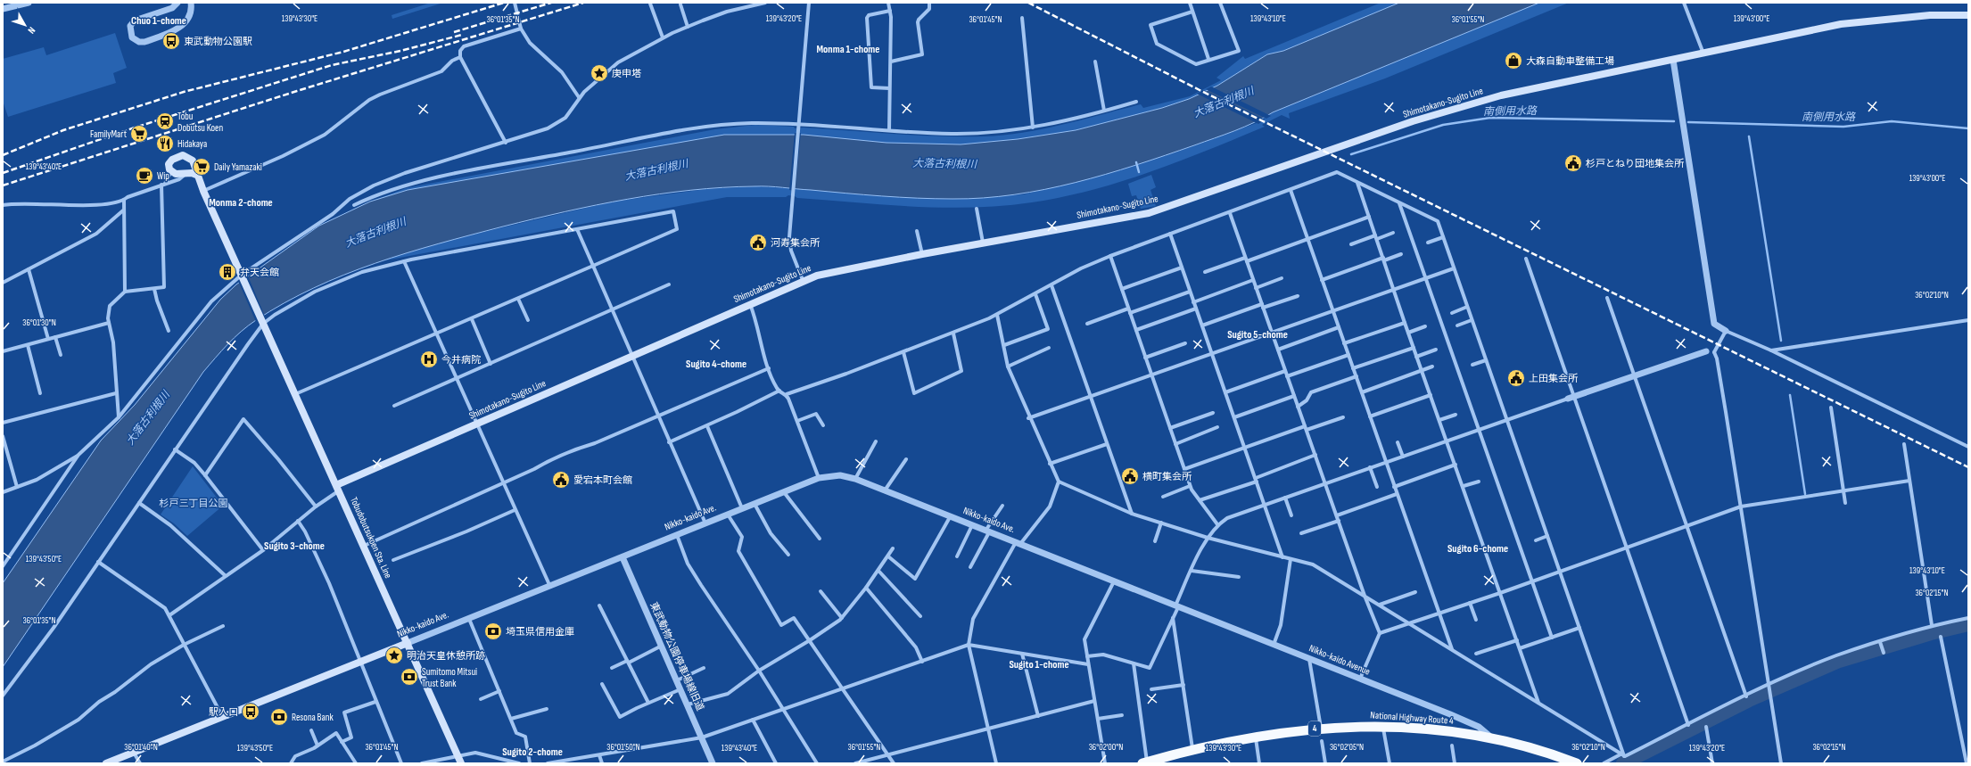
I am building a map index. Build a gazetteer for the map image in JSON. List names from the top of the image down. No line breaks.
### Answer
{"streets":{"highway":["National Highway Route 4","4"],"main road":["Shimotakano-Sugito Line","Nikko-kaido Ave.","Tobudobutsukoen Sta. Line"],"street":["東武動物公園停車場線旧道","Nikko-kaido Avenue"]},"crossings":[["Shimotakano-Sugito Line","Tobudobutsukoen Sta. Line"],["Nikko-kaido Ave.","Tobudobutsukoen Sta. Line"],["Nikko-kaido Ave.","東武動物公園停車場線旧道"],["Nikko-kaido Ave.","Nikko-kaido Avenue"],["Nikko-kaido Avenue","National Highway Route 4"],["Nikko-kaido Avenue","4"],["National Highway Route 4","4"]],"districts":["Chuo 1-chome","Monma 1-chome","Monma 2-chome","Sugito 5-chome","Sugito 4-chome","Sugito 3-chome","Sugito 6-chome","Sugito 1-chome","Sugito 2-chome"],"water":["大落古利根川","南側用水路"],"parks":["杉戸三丁目公園"],"places":{"bus stop":["東武動物公園駅","駅入口"],"shop":["大森自動車整備工場"],"place":["庚申塔","明治天皇休憩所跡"],"station":["Tobu Dobutsu Koen"],"supermarket":["FamilyMart","Daily Yamazaki"],"restaurant":["Hidakaya"],"public building":["杉戸とねり団地集会所","河寿集会所","上田集会所","横町集会所","愛宕本町会館"],"cafe":["Wip"],"building":["弁天会館"],"hospital":["今井病院"],"bank":["埼玉県信用金庫","Sumitomo Mitsui Trust Bank","Resona Bank"]},"north":"bottom right","coordinates":["139°43'30\"E","139°43'20\"E","139°43'10\"E","139°43'00\"E","36°01'35\"N","36°01'45\"N","36°01'55\"N","139°43'40\"E","36°02'10\"N","36°01'30\"N","139°43'50\"E","36°02'15\"N","36°01'40\"N","36°01'50\"N","36°02'00\"N","36°02'05\"N"]}
